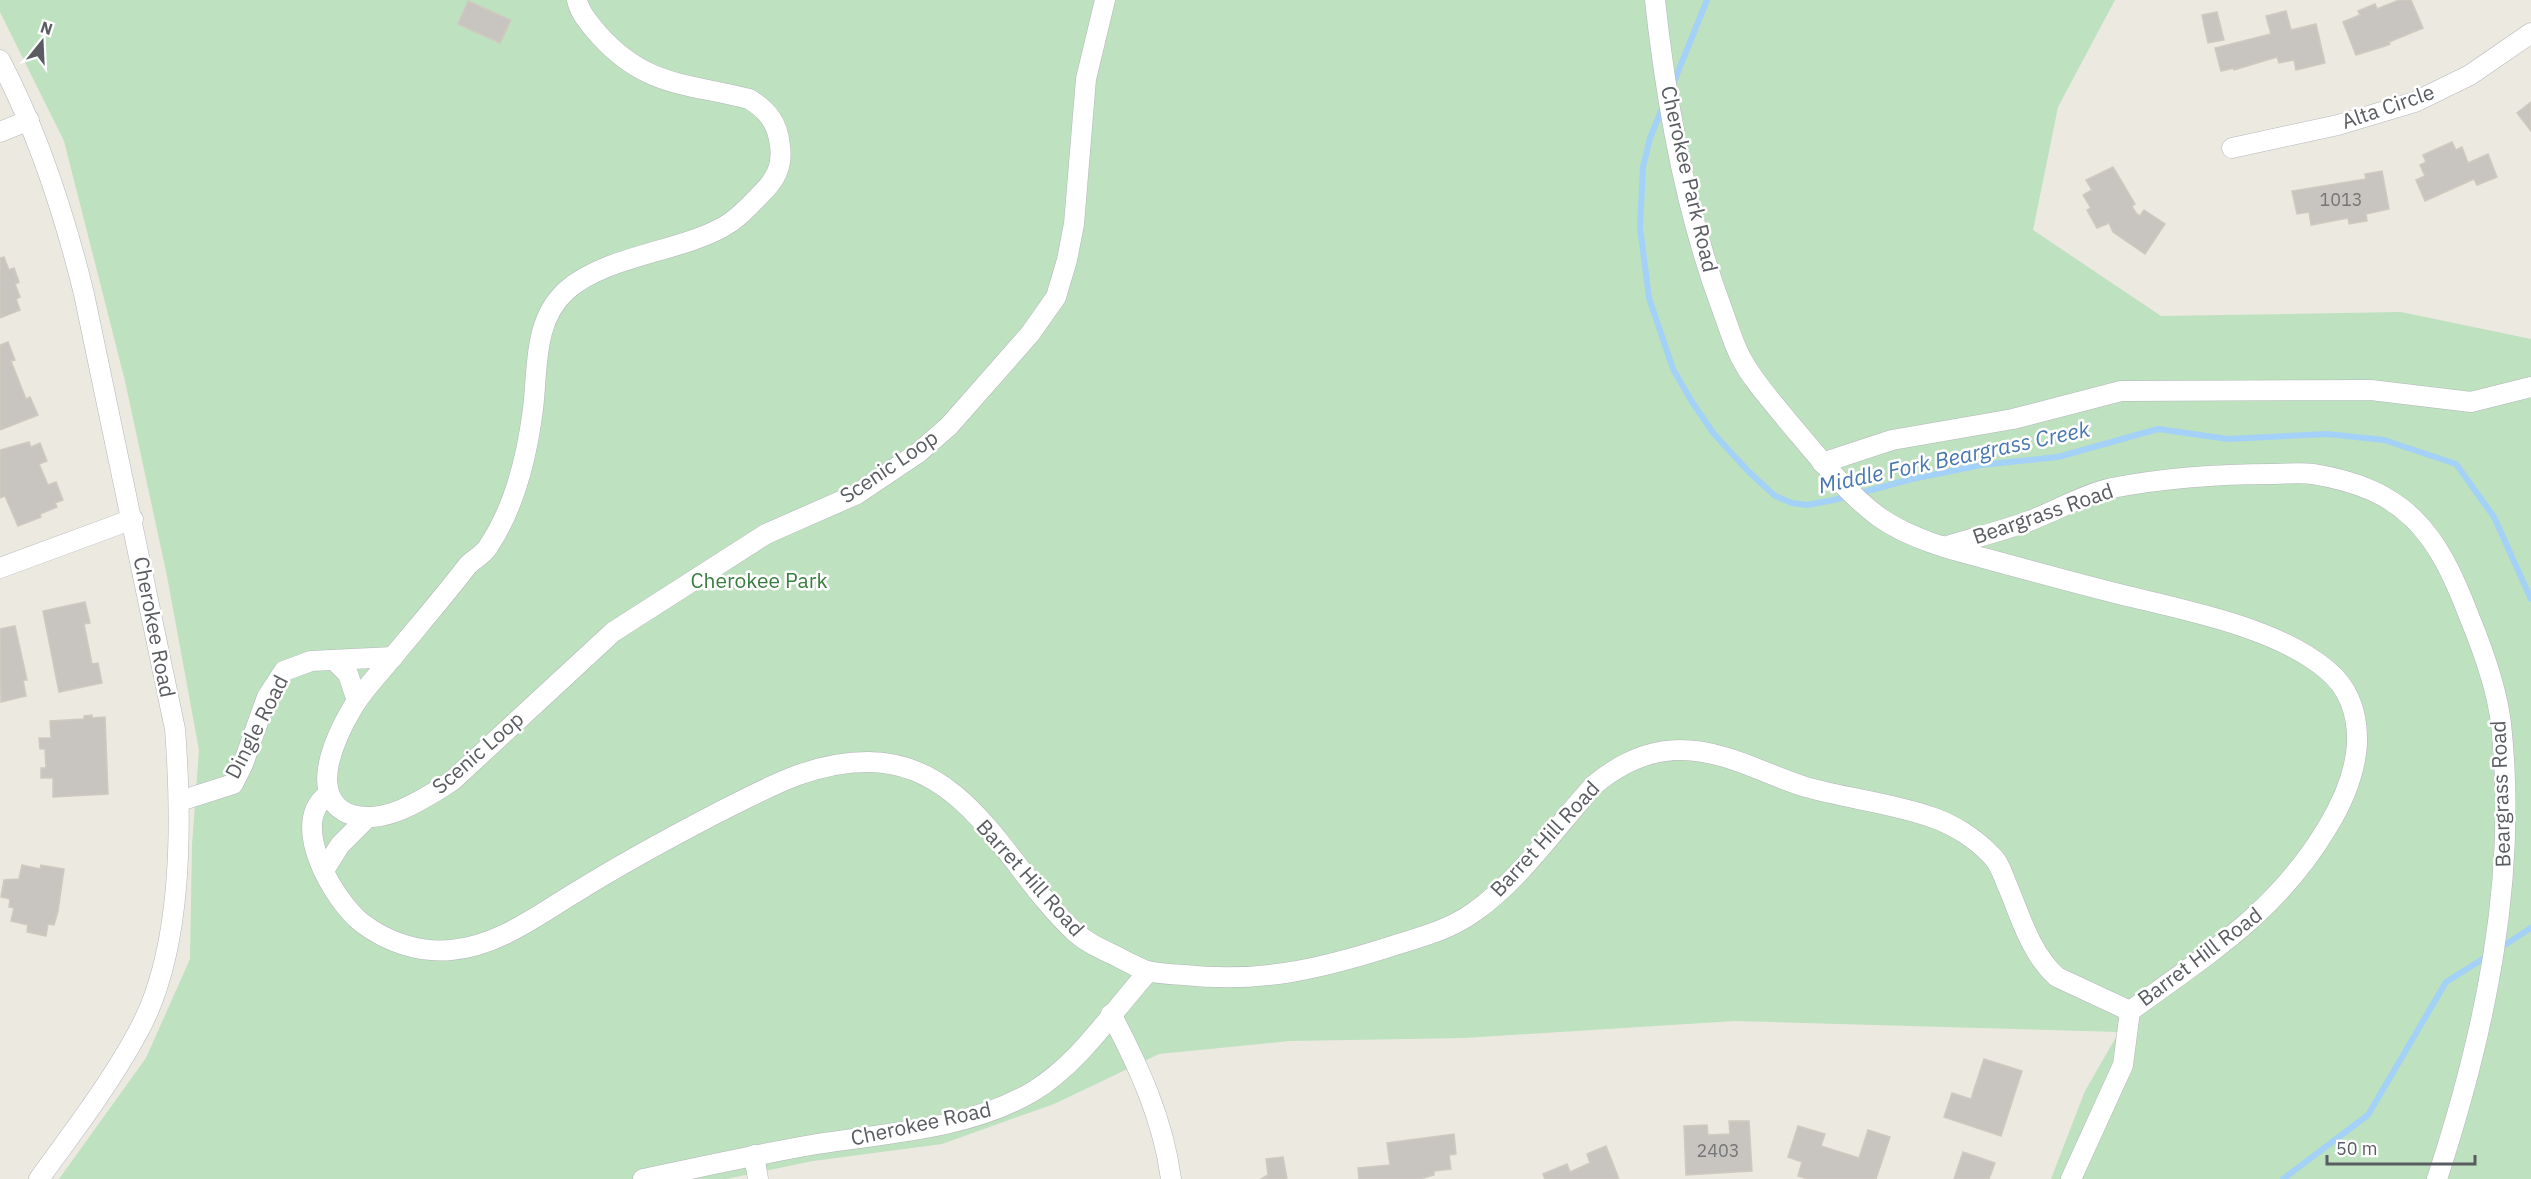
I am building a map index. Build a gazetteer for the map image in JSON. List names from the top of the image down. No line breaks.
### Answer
{"streets":{"street":["Alta Circle","Cherokee Park Road","Scenic Loop","Beargrass Road","Cherokee Road","Dingle Road","Barret Hill Road"]},"crossings":[["Cherokee Park Road","Beargrass Road"],["Cherokee Park Road","Barret Hill Road"],["Beargrass Road","Barret Hill Road"],["Cherokee Road","Dingle Road"],["Cherokee Road","Barret Hill Road"]],"water":["Middle Fork Beargrass Creek"],"parks":["Cherokee Park"],"house_numbers":["1013","2403"],"scale_bar":"50 m","north":"top"}
